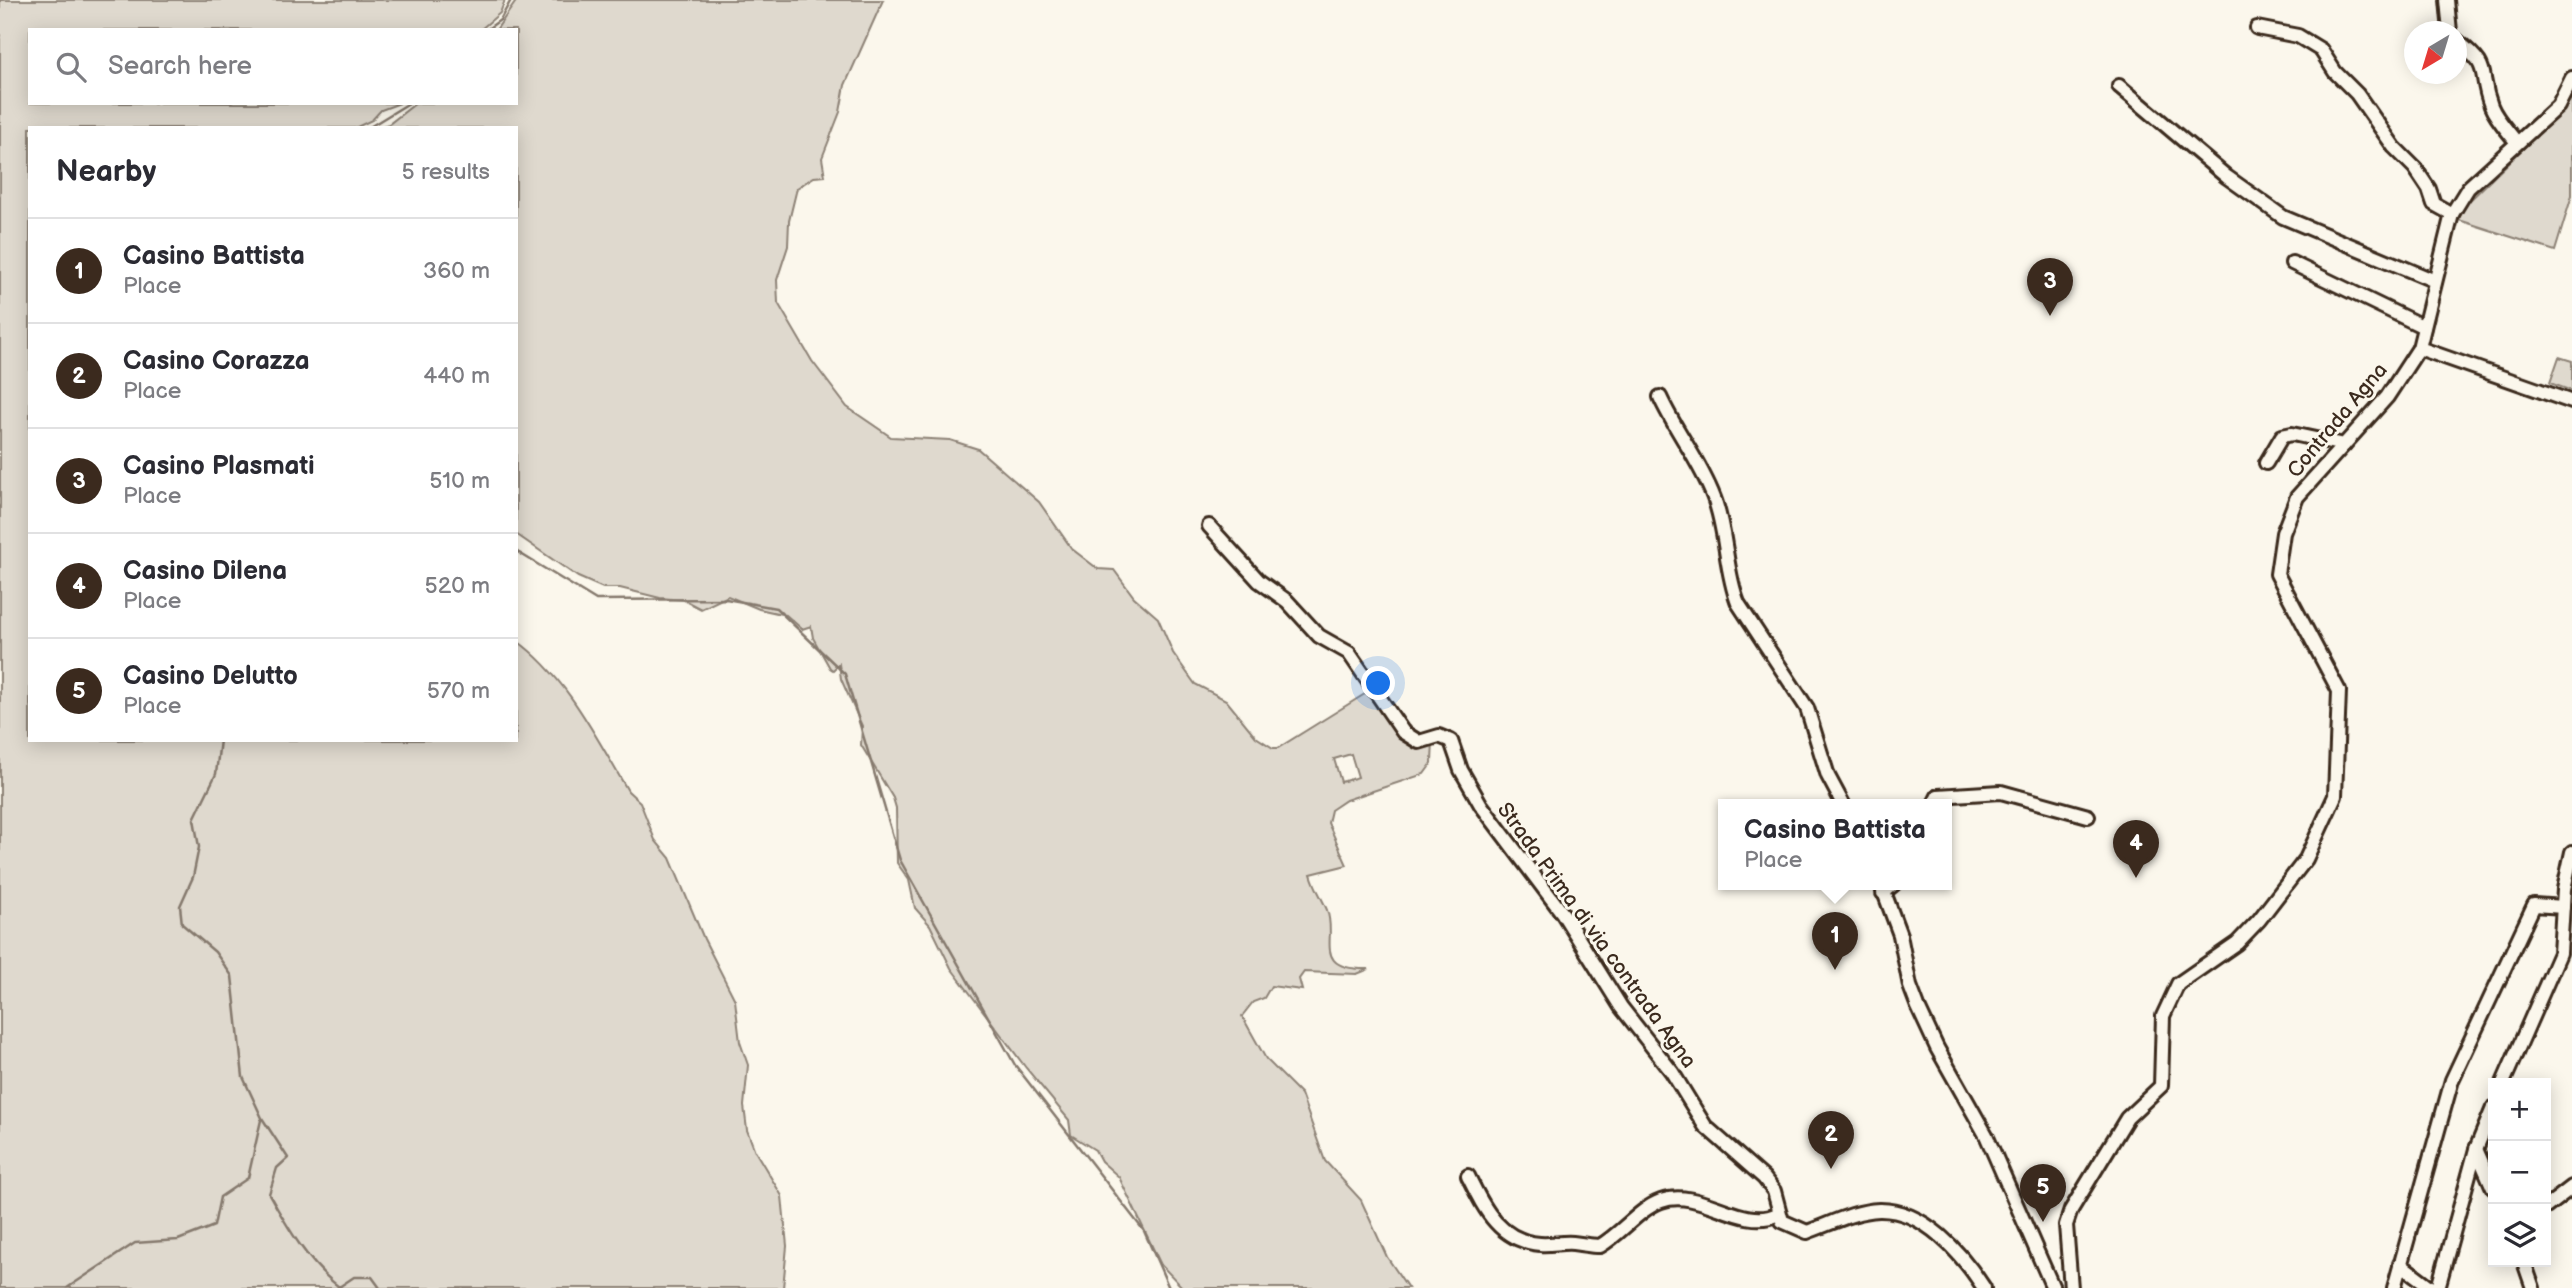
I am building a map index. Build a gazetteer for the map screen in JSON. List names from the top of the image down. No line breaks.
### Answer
{"streets":{"street":["Contrada Agna","Strada Prima di via contrada Agna"]},"north":"bottom left","page":{"search":"Search here","heading":["Nearby","5 results"],"list":[{"mark":"1","name":"Casino Battista","note":"Place","value":"360 m"},{"mark":"2","name":"Casino Corazza","note":"Place","value":"440 m"},{"mark":"3","name":"Casino Plasmati","note":"Place","value":"510 m"},{"mark":"4","name":"Casino Dilena","note":"Place","value":"520 m"},{"mark":"5","name":"Casino Delutto","note":"Place","value":"570 m"}],"pins":["3","4","1","2","5"],"popup":["Casino Battista","Place"],"map_buttons":["+","−"]}}
